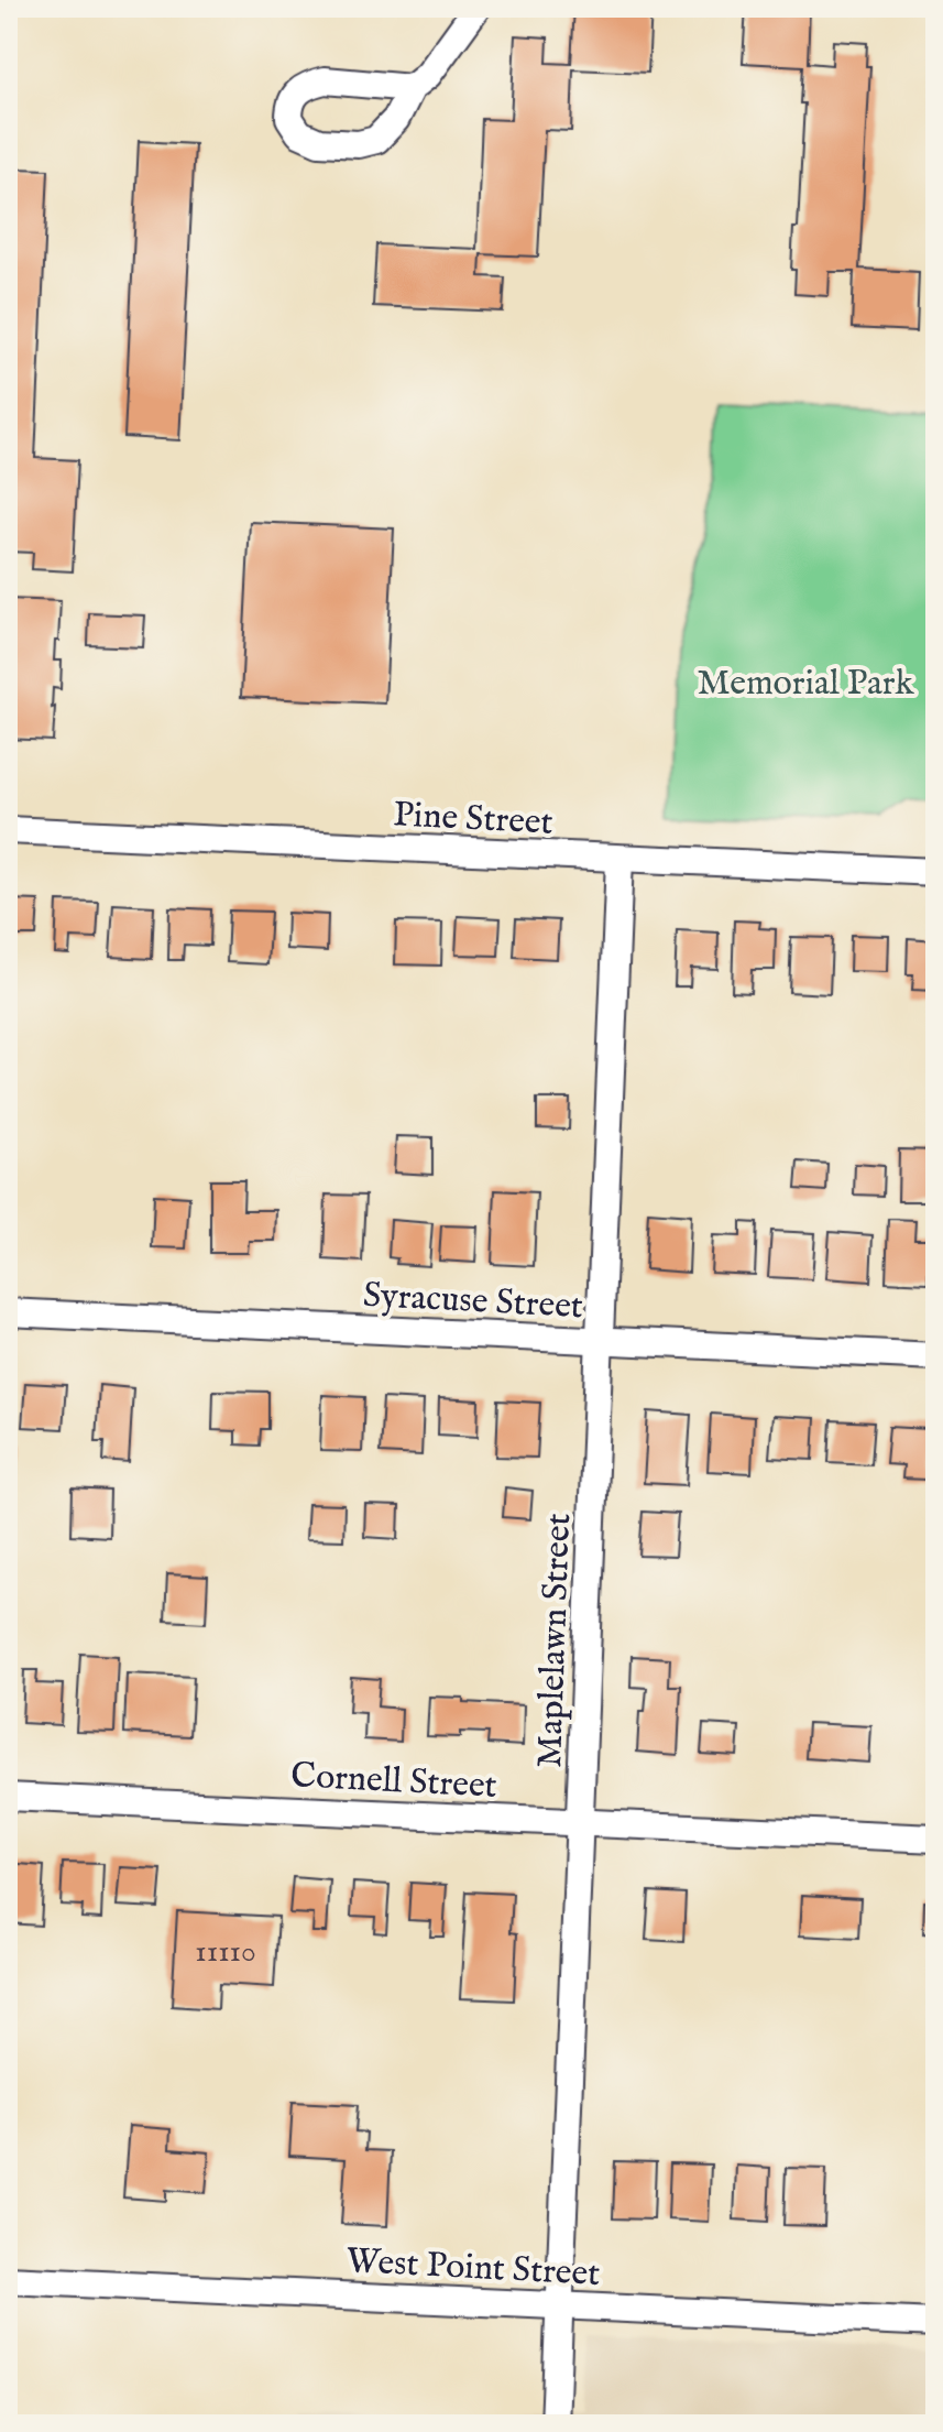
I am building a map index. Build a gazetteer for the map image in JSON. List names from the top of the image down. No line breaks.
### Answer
{"streets":{"street":["Pine Street","Syracuse Street","Maplelawn Street","Cornell Street","West Point Street"]},"crossings":[["Pine Street","Maplelawn Street"],["Syracuse Street","Maplelawn Street"],["Maplelawn Street","Cornell Street"],["Maplelawn Street","West Point Street"]],"parks":["Memorial Park"],"house_numbers":["11110"]}
